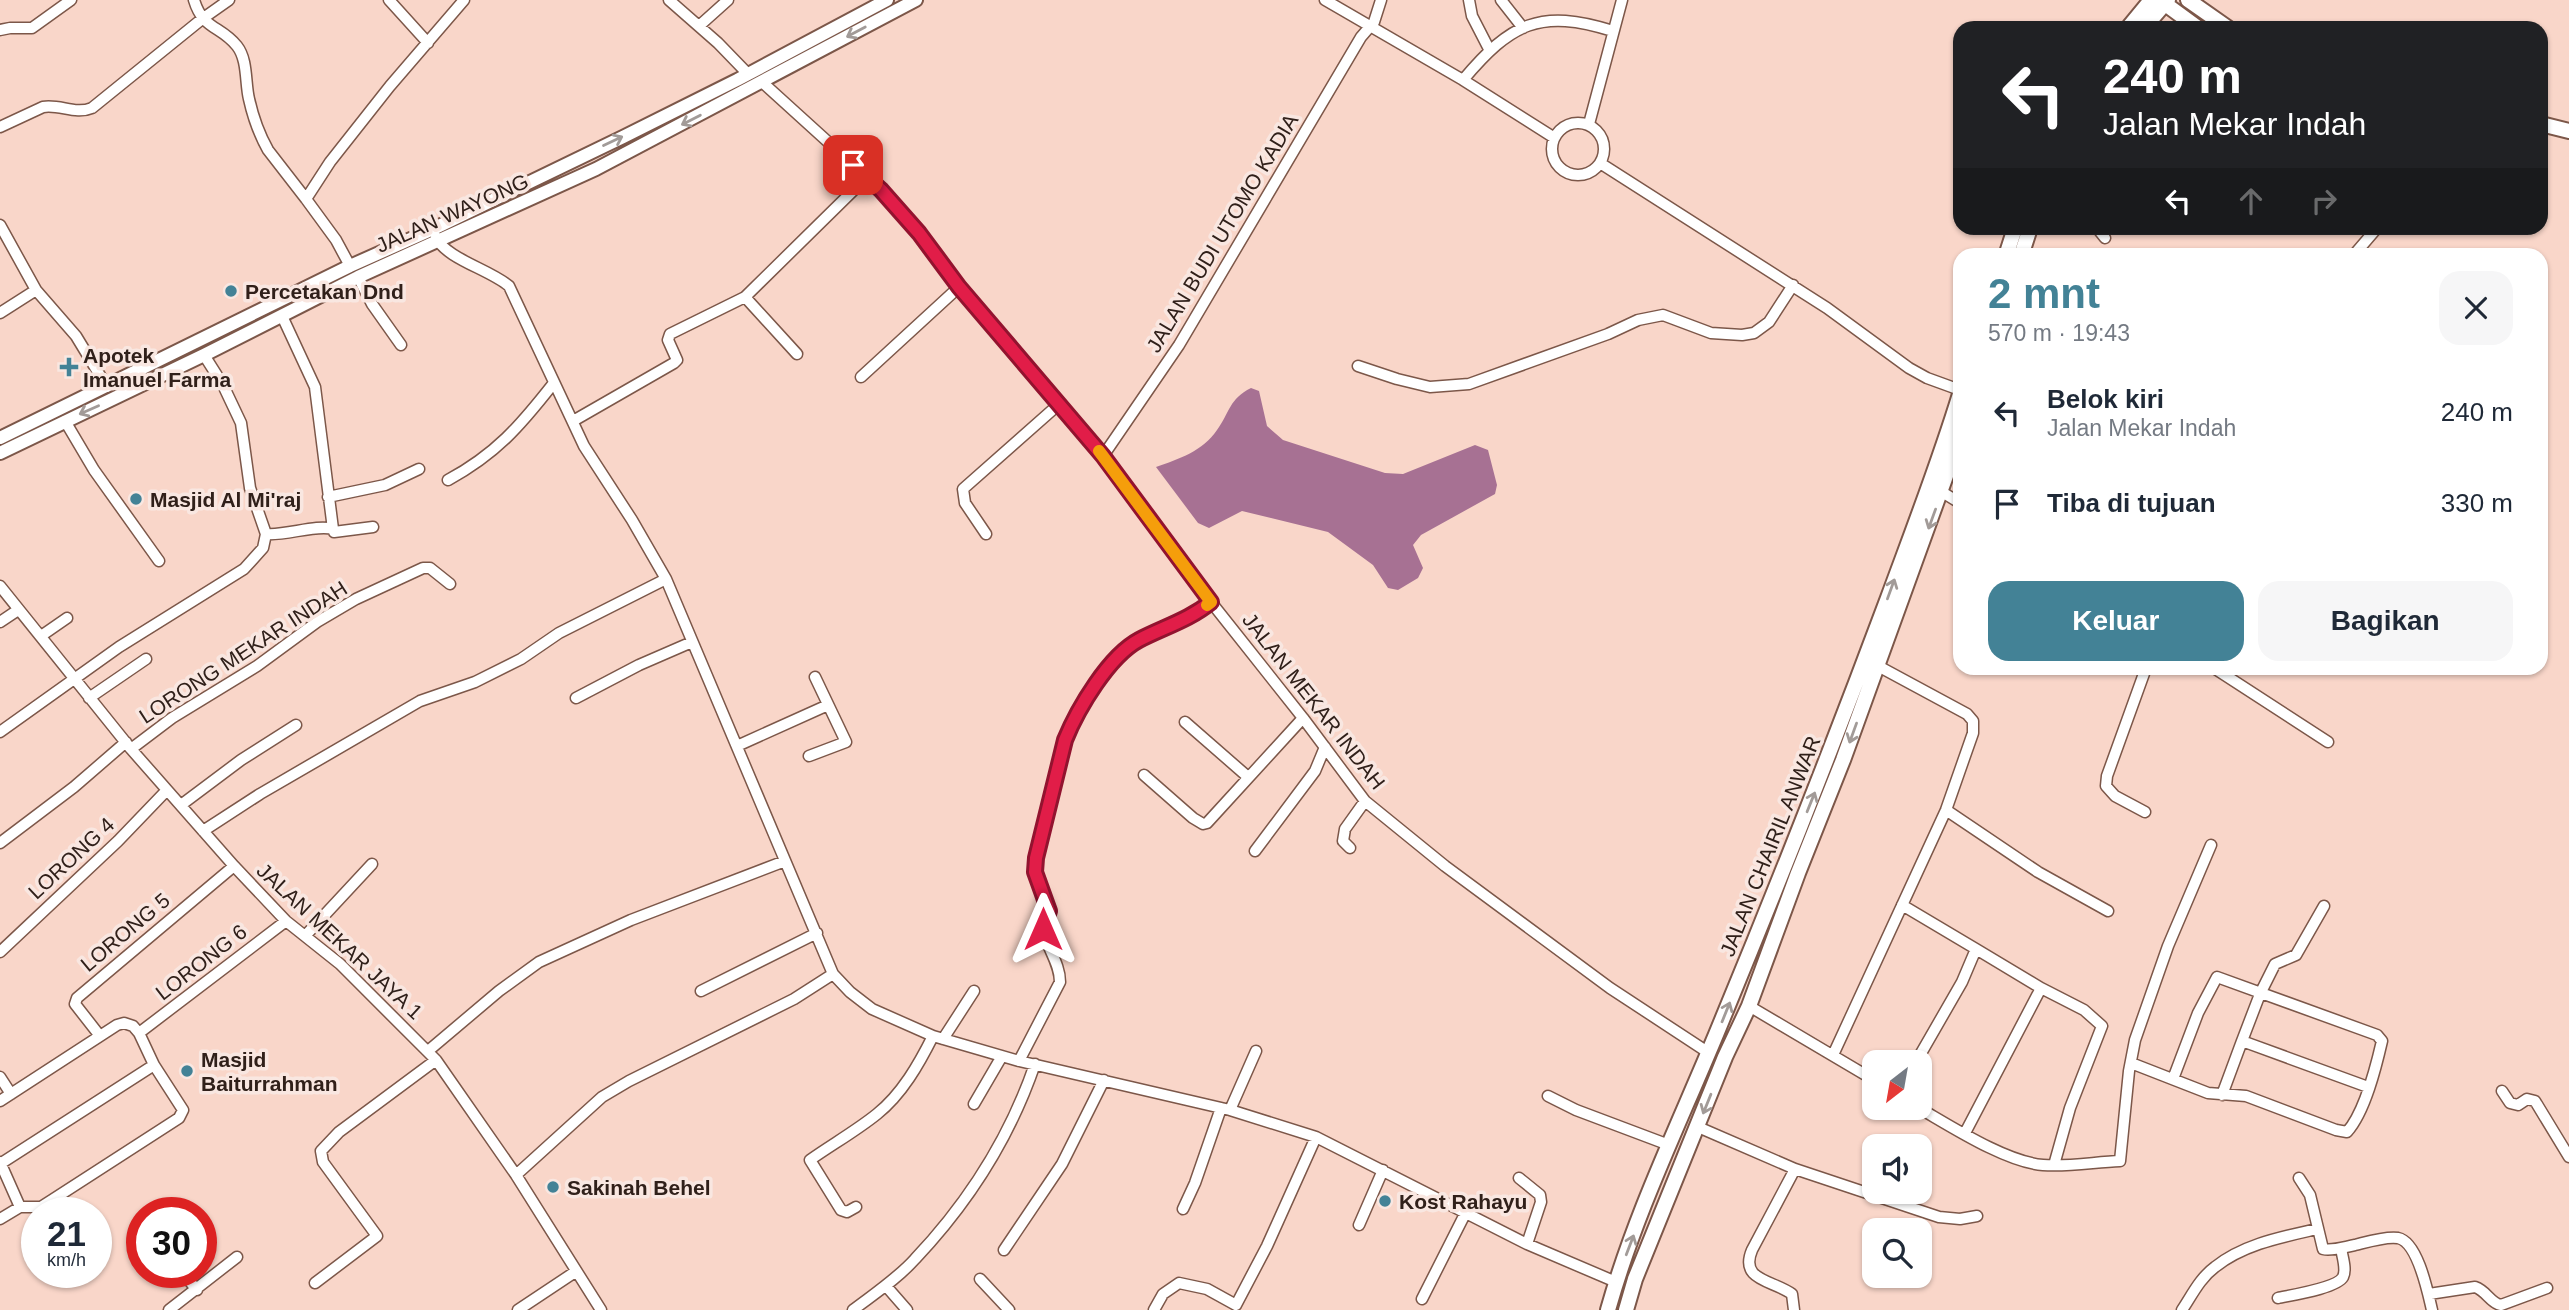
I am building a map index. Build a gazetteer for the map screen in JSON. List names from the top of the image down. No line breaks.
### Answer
{"streets":{"main road":["JALAN CHAIRIL ANWAR"],"street":["JALAN WAYONG","JALAN BUDI UTOMO KADIA","LORONG MEKAR INDAH","JALAN MEKAR INDAH","LORONG 4","LORONG 5","JALAN MEKAR JAYA 1","LORONG 6"]},"crossings":[["JALAN WAYONG","JALAN MEKAR INDAH"],["JALAN BUDI UTOMO KADIA","JALAN MEKAR INDAH"],["LORONG MEKAR INDAH","JALAN MEKAR JAYA 1"],["JALAN MEKAR INDAH","JALAN CHAIRIL ANWAR"],["LORONG 4","JALAN MEKAR JAYA 1"],["LORONG 5","JALAN MEKAR JAYA 1"],["JALAN MEKAR JAYA 1","LORONG 6"]],"places":{"other":["Percetakan Dnd","Masjid Al Mi'raj","Masjid Baiturrahman","Sakinah Behel","Kost Rahayu"],"health":["Apotek Imanuel Farma"]},"north":"bottom left","page":{"turn":["240 m","Jalan Mekar Indah"],"heading":["2 mnt","570 m · 19:43"],"list":[{"name":"Belok kiri","note":"Jalan Mekar Indah","value":"240 m"},{"name":"Tiba di tujuan","value":"330 m"}],"buttons":["Keluar","Bagikan"],"speed":"21 km/h","limit":"30"}}
